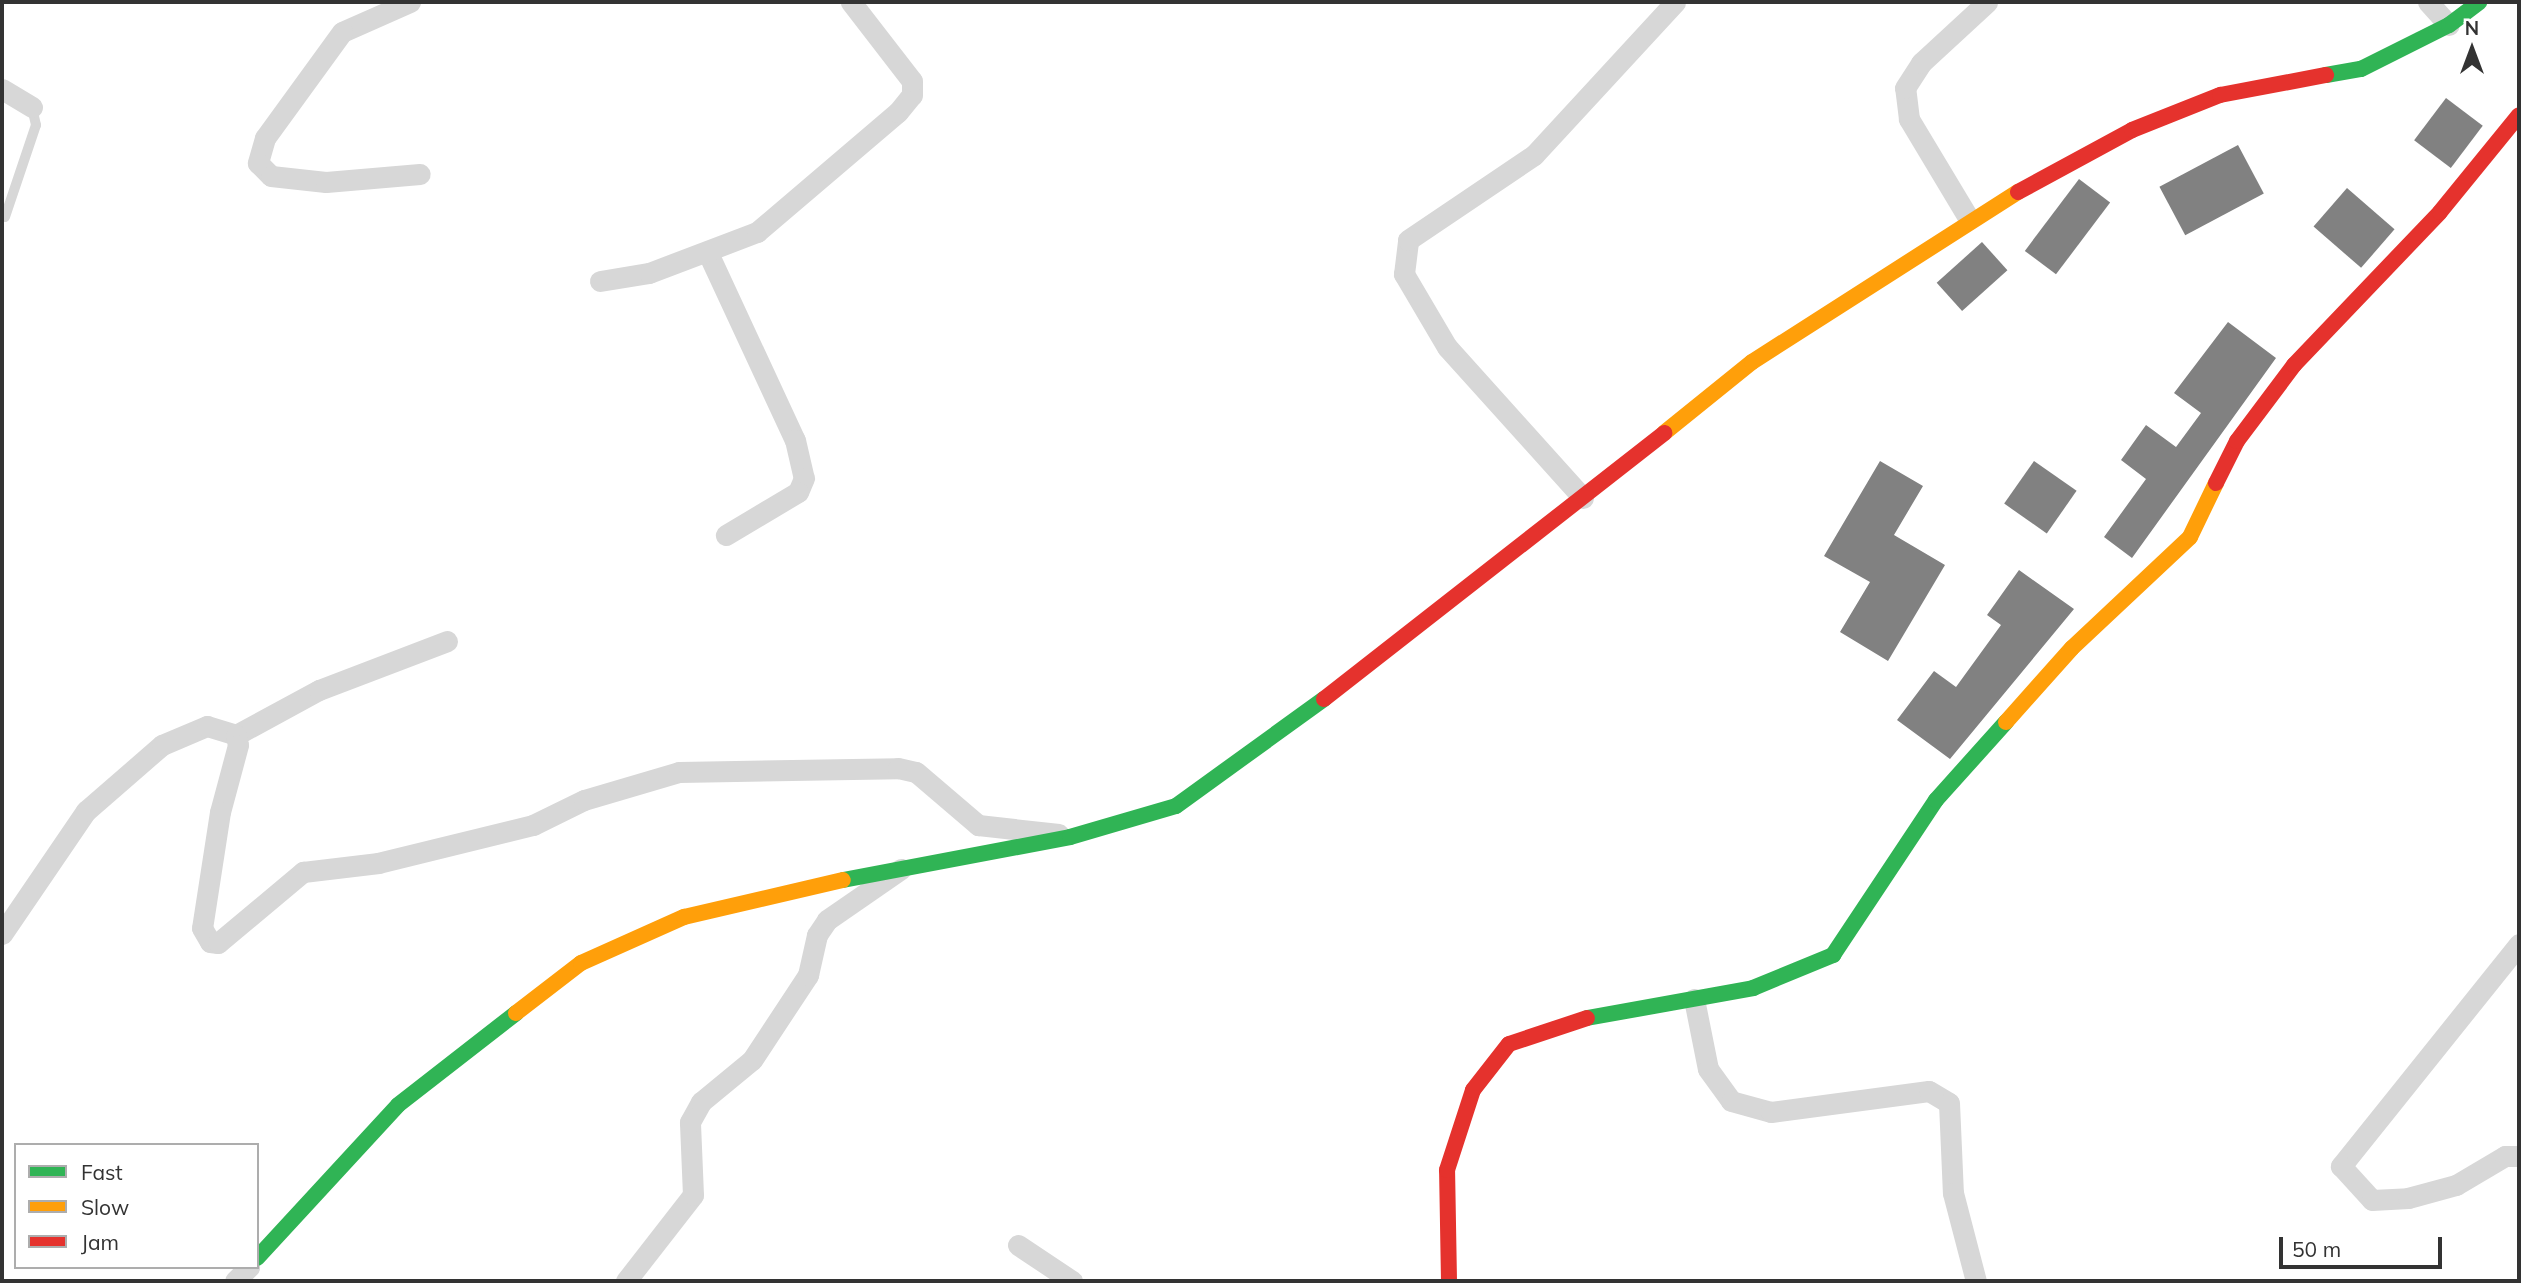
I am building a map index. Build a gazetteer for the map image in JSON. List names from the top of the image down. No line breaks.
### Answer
{"legend":["Fast","Slow","Jam"],"scale_bar":"50 m","north":"top"}
